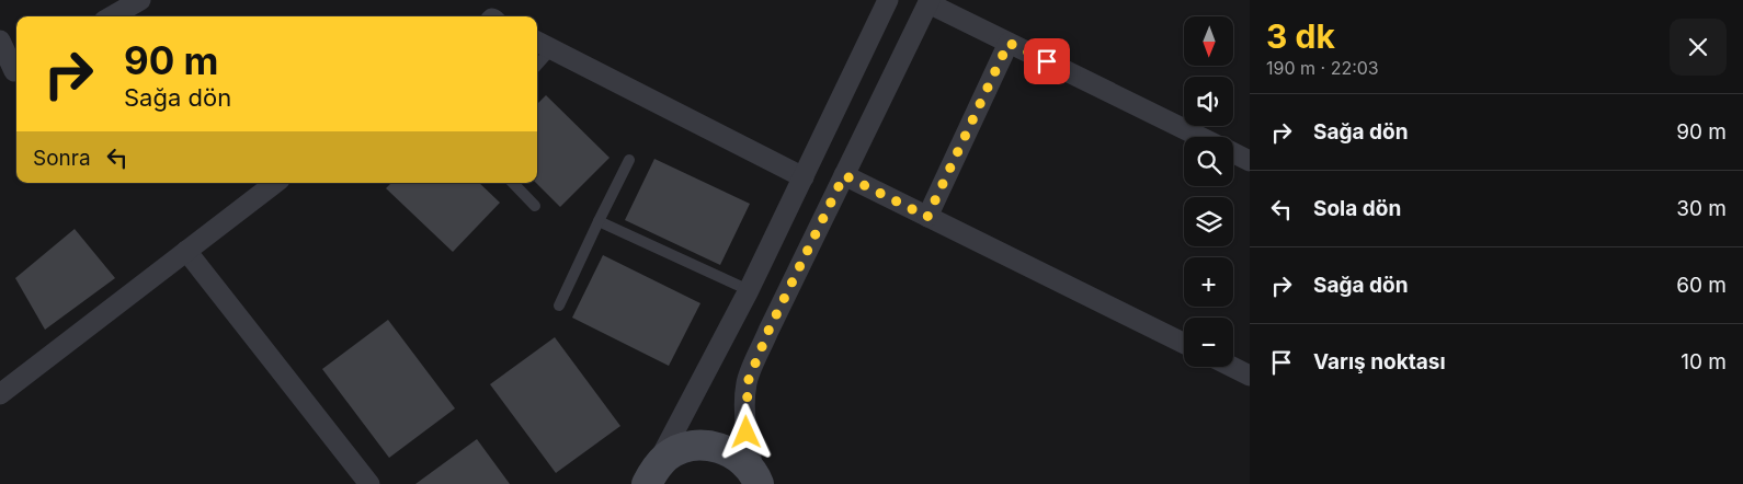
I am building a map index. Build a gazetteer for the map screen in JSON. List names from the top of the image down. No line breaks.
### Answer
{"north":"bottom","page":{"heading":["3 dk","190 m · 22:03"],"map_buttons":["+","−"],"turn":["90 m","Sağa dön"],"list":[{"name":"Sağa dön","value":"90 m"},{"name":"Sola dön","value":"30 m"},{"name":"Sağa dön","value":"60 m"},{"name":"Varış noktası","value":"10 m"}],"then":"Sonra"}}
